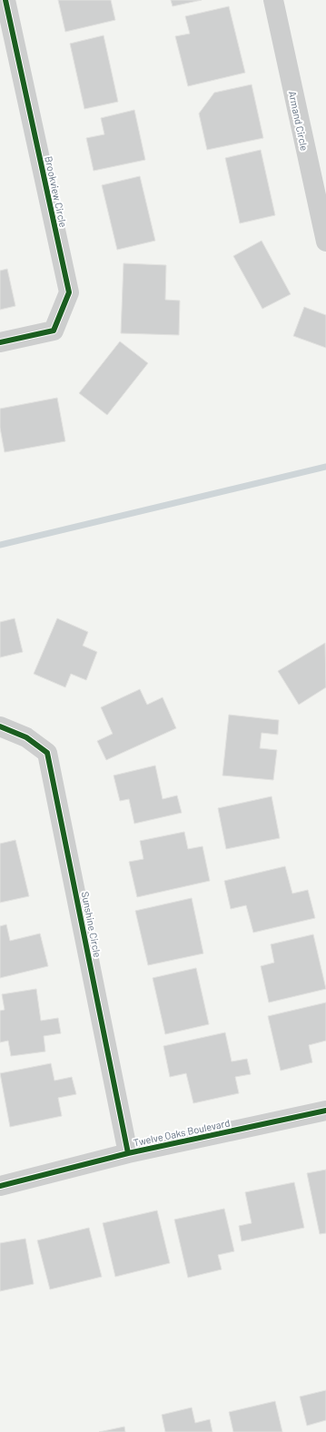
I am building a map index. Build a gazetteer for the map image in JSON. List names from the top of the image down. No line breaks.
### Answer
{"streets":{"street":["Armand Circle","Brookview Circle","Sunshine Circle","Twelve Oaks Boulevard"]},"crossings":[["Sunshine Circle","Twelve Oaks Boulevard"]]}
